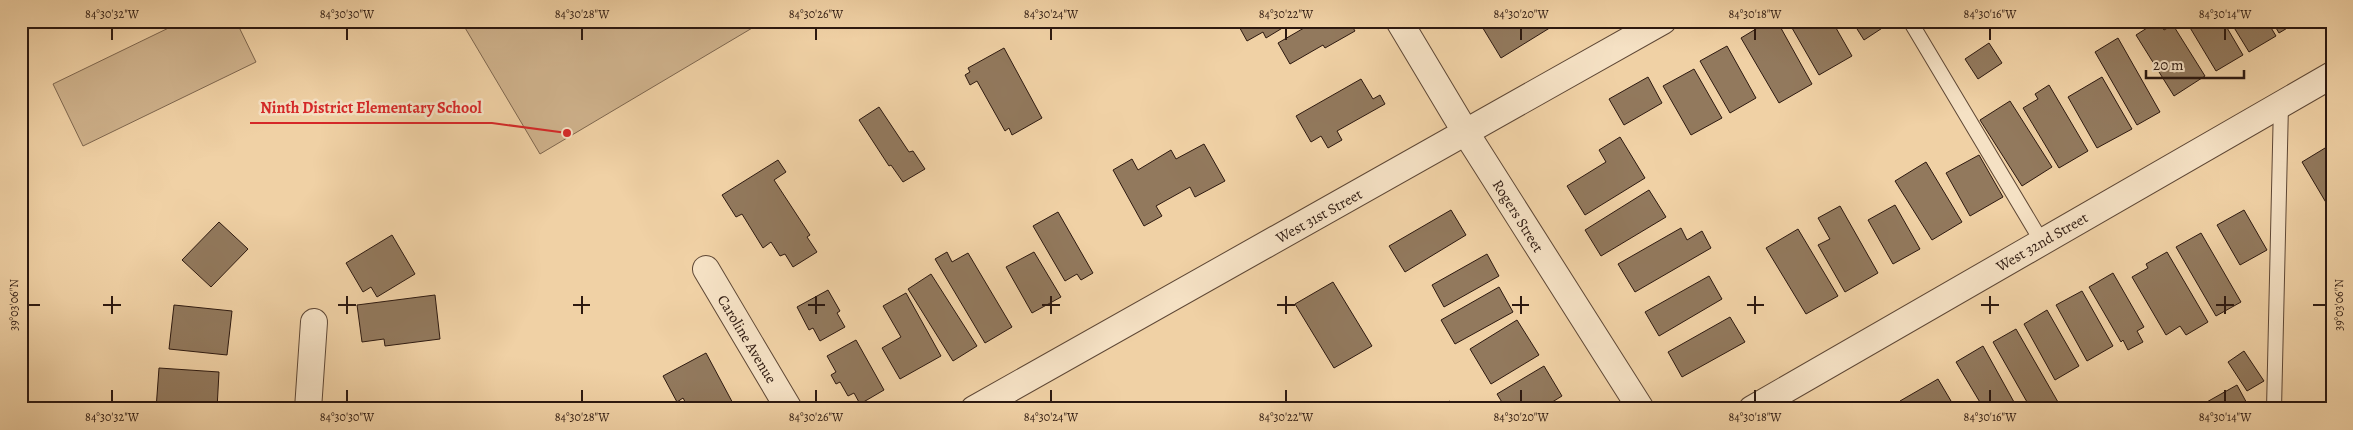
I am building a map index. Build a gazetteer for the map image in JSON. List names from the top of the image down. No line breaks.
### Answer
{"streets":{"street":["West 31st Street","Rogers Street","West 32nd Street","Caroline Avenue"]},"crossings":[["West 31st Street","Rogers Street"]],"places":["Ninth District Elementary School"],"scale_bar":"20 m","coordinates":["84°30'32\"W","84°30'30\"W","84°30'28\"W","84°30'26\"W","84°30'24\"W","84°30'22\"W","84°30'20\"W","84°30'18\"W","84°30'16\"W","84°30'14\"W","39°03'06\"N"]}
